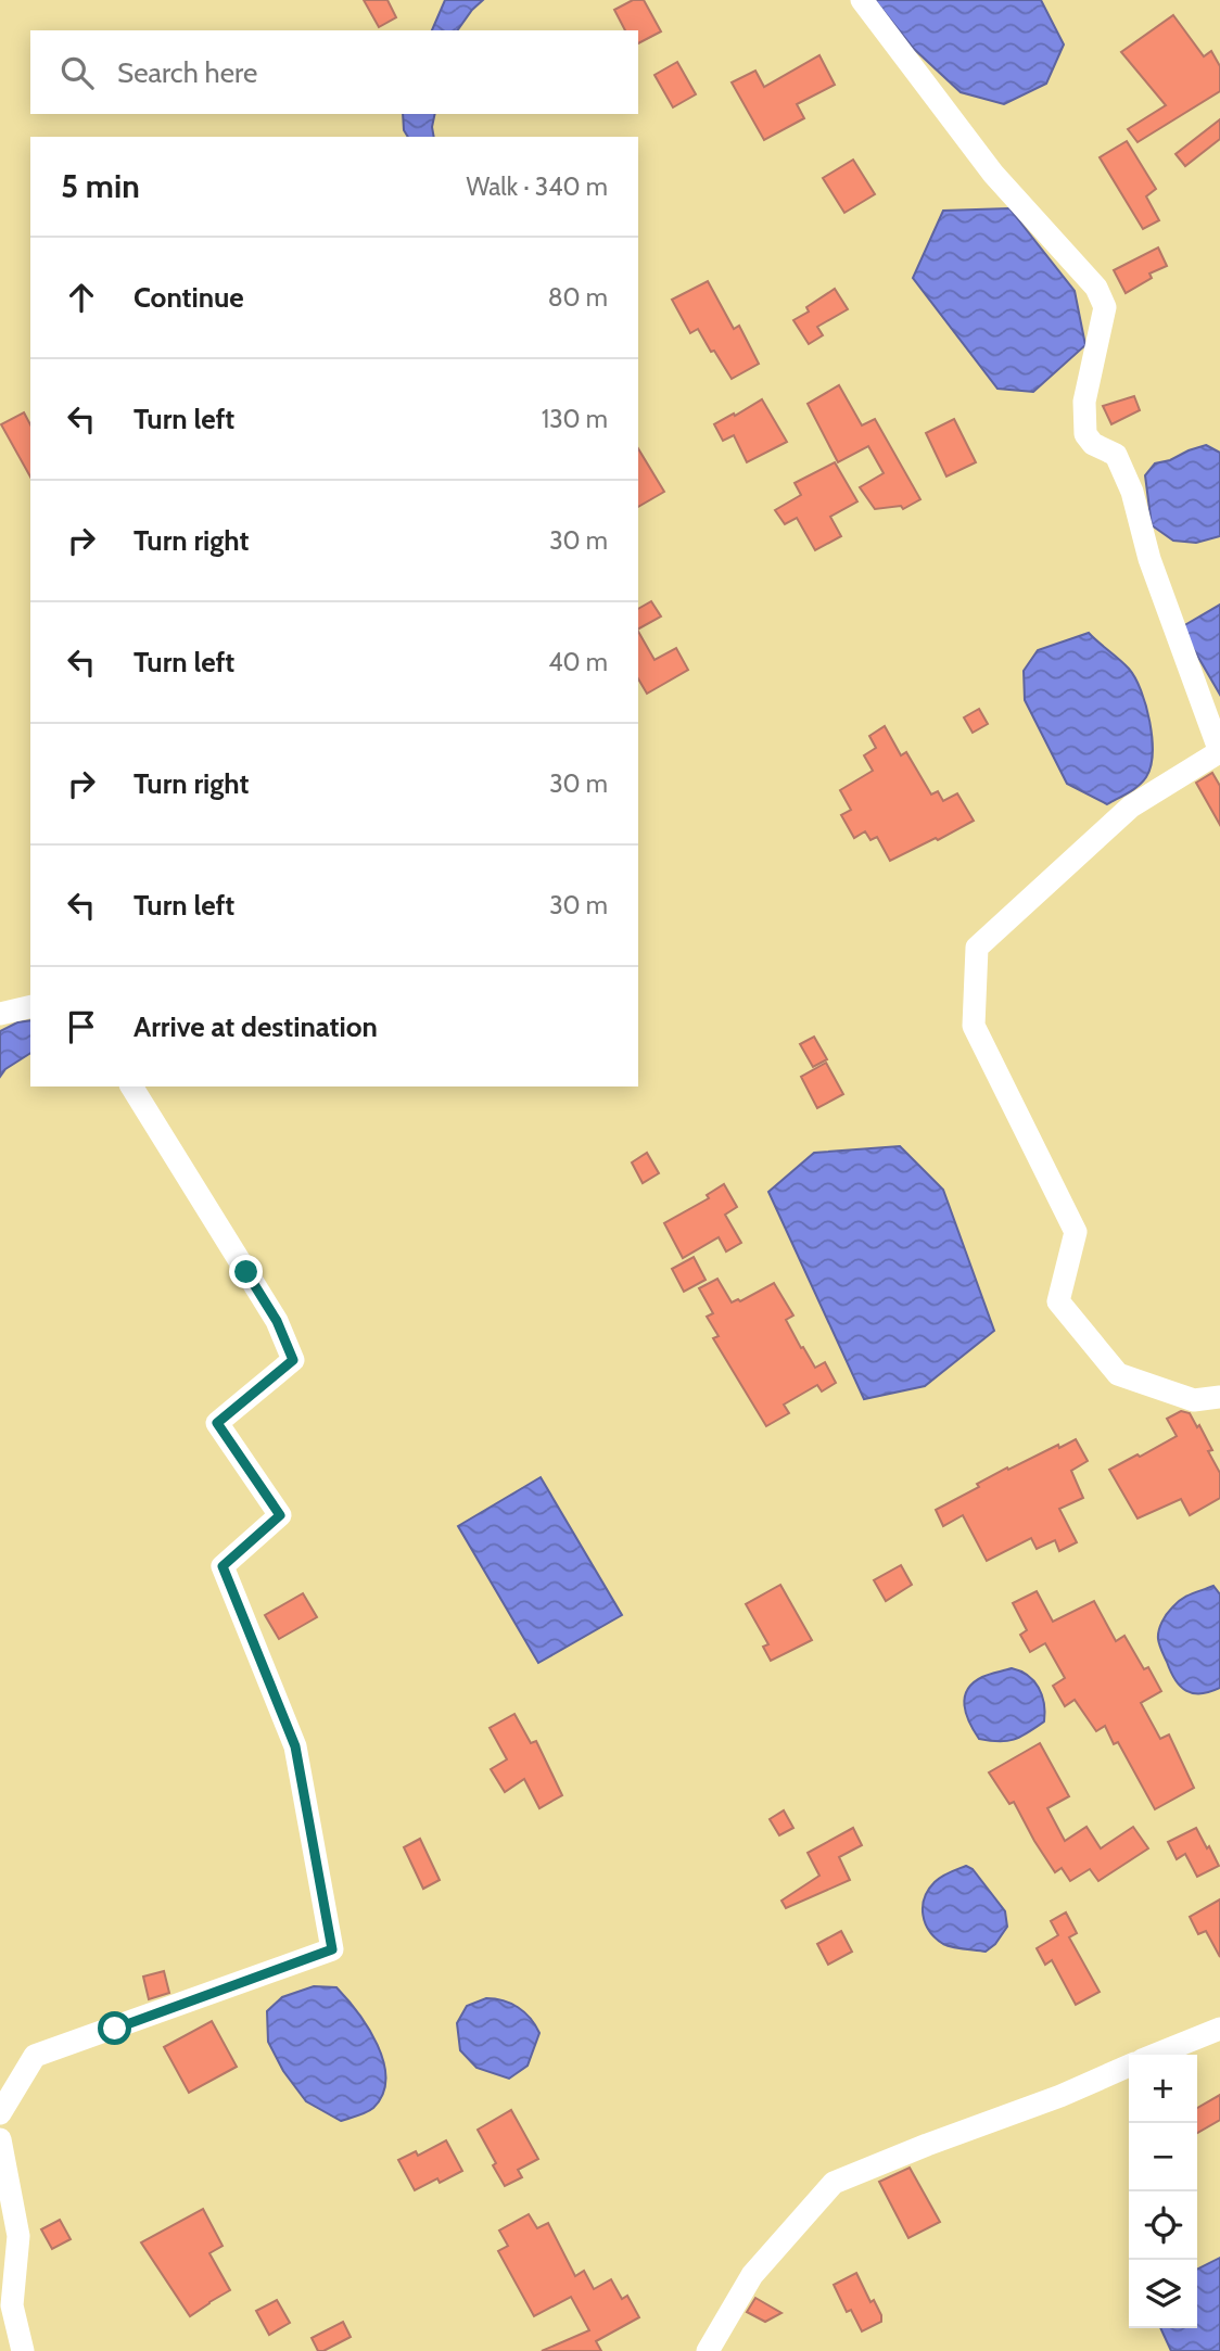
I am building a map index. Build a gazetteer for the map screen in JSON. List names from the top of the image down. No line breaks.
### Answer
{"page":{"search":"Search here","heading":["5 min","Walk · 340 m"],"list":[["Continue","80 m"],["Turn left","130 m"],["Turn right","30 m"],["Turn left","40 m"],["Turn right","30 m"],["Turn left","30 m"],"Arrive at destination"],"map_buttons":["+","−"]}}
